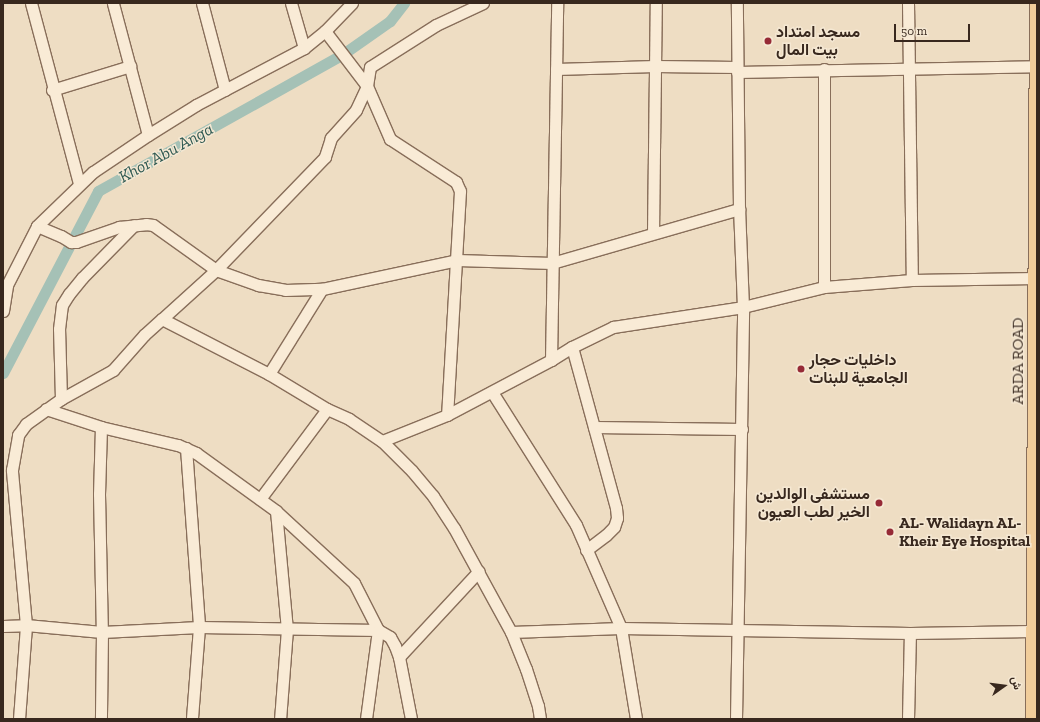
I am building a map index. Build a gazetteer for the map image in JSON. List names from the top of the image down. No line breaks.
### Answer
{"streets":{"main road":["ARDA ROAD"]},"water":["Khor Abu Anga"],"places":["مسجد امتداد بيت المال","داخليات حجار الجامعية للبنات","مستشفى الوالدين الخير لطب العيون","AL- Walidayn AL- Kheir Eye Hospital"],"scale_bar":"50 m","north":"right"}
